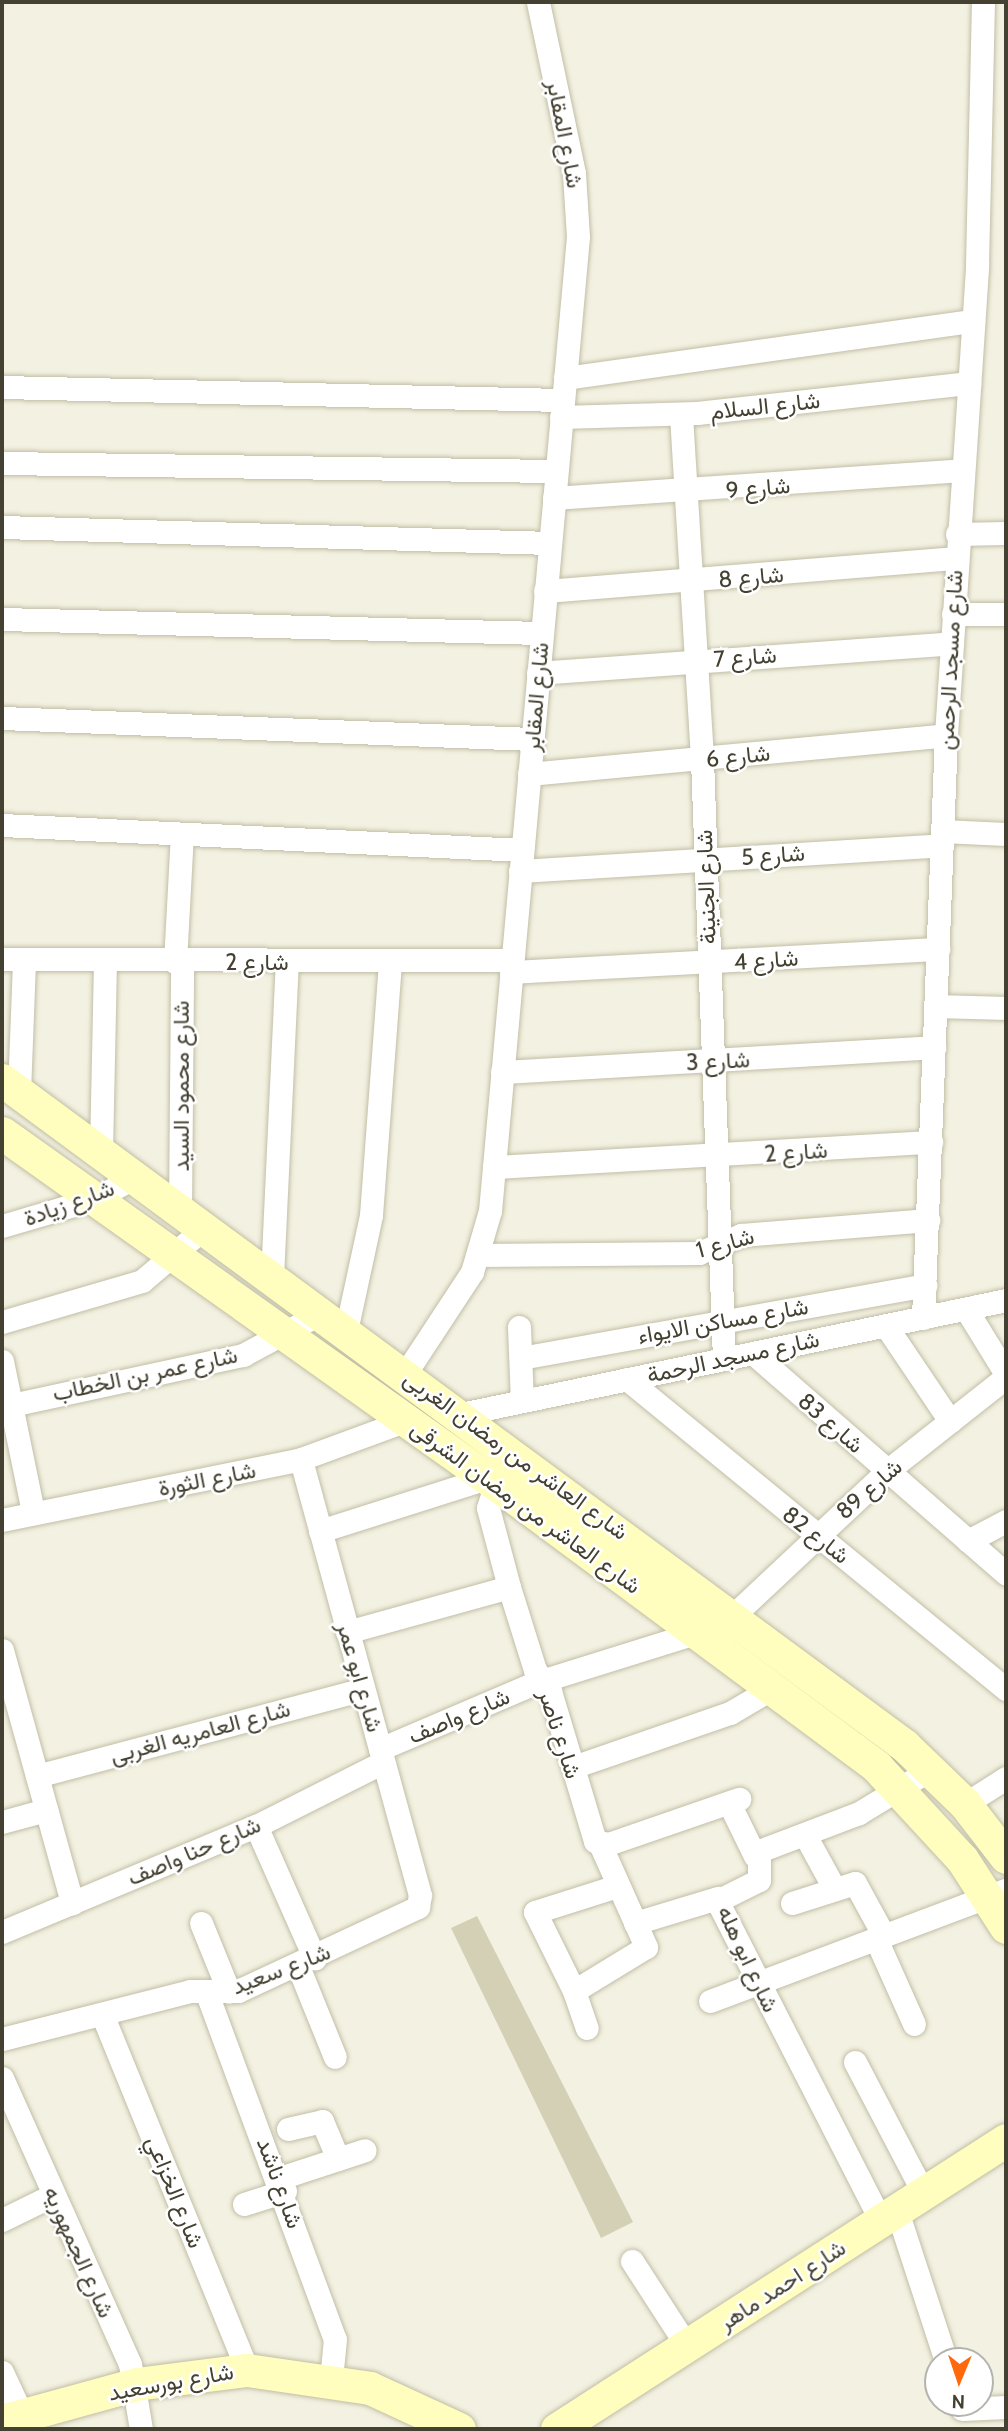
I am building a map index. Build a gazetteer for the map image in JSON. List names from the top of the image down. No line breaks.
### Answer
{"streets":{"street":["شارع المقابر","شارع السلام","شارع 9","شارع 8","شارع 7","شارع مسجد الرحمن","شارع 6","شارع 5","شارع الجنينة","شارع 4","شارع 2","شارع 3","شارع محمود السيد","شارع زيادة","شارع 1","شارع مساكن الايواء","شارع مسجد الرحمة","شارع عمر بن الخطاب","شارع 83","شارع العاشر من رمضان الغربى","شارع الثورة","شارع 89","شارع العاشر من رمضان الشرقى","شارع 82","شارع ابو عمر","شارع واصف","شارع العامريه الغربى","شارع ناصر","شارع حنا واصف","شارع ابو هله","شارع سعيد","شارع ناشد","شارع الخزاعي","شارع الجمهوريه","شارع احمد ماهر","شارع بورسعيد"]},"crossings":[["شارع المقابر","شارع السلام"],["شارع المقابر","شارع 9"],["شارع المقابر","شارع 8"],["شارع المقابر","شارع 7"],["شارع المقابر","شارع 6"],["شارع المقابر","شارع 5"],["شارع المقابر","شارع 4"],["شارع المقابر","شارع 2"],["شارع المقابر","شارع 3"],["شارع المقابر","شارع 1"],["شارع المقابر","شارع العاشر من رمضان الغربى"],["شارع السلام","شارع مسجد الرحمن"],["شارع السلام","شارع الجنينة"],["شارع 9","شارع مسجد الرحمن"],["شارع 9","شارع الجنينة"],["شارع 8","شارع مسجد الرحمن"],["شارع 8","شارع الجنينة"],["شارع 7","شارع مسجد الرحمن"],["شارع 7","شارع الجنينة"],["شارع مسجد الرحمن","شارع 6"],["شارع مسجد الرحمن","شارع 5"],["شارع مسجد الرحمن","شارع 4"],["شارع مسجد الرحمن","شارع 2"],["شارع مسجد الرحمن","شارع 3"],["شارع مسجد الرحمن","شارع 1"],["شارع مسجد الرحمن","شارع مساكن الايواء"],["شارع مسجد الرحمن","شارع مسجد الرحمة"],["شارع 6","شارع الجنينة"],["شارع 5","شارع الجنينة"],["شارع 5","شارع محمود السيد"],["شارع الجنينة","شارع 4"],["شارع الجنينة","شارع 2"],["شارع الجنينة","شارع 3"],["شارع الجنينة","شارع 1"],["شارع الجنينة","شارع مساكن الايواء"],["شارع الجنينة","شارع مسجد الرحمة"],["شارع 4","شارع 2"],["شارع 2","شارع محمود السيد"],["شارع محمود السيد","شارع العاشر من رمضان الغربى"],["شارع زيادة","شارع العاشر من رمضان الغربى"],["شارع زيادة","شارع العاشر من رمضان الشرقى"],["شارع مسجد الرحمة","شارع 83"],["شارع مسجد الرحمة","شارع العاشر من رمضان الغربى"],["شارع مسجد الرحمة","شارع 82"],["شارع عمر بن الخطاب","شارع العاشر من رمضان الغربى"],["شارع عمر بن الخطاب","شارع العاشر من رمضان الشرقى"],["شارع 83","شارع 89"],["شارع العاشر من رمضان الغربى","شارع 89"],["شارع الثورة","شارع العاشر من رمضان الشرقى"],["شارع الثورة","شارع ابو عمر"],["شارع 89","شارع العاشر من رمضان الشرقى"],["شارع 89","شارع 82"],["شارع 89","شارع واصف"],["شارع العاشر من رمضان الشرقى","شارع واصف"],["شارع العاشر من رمضان الشرقى","شارع ناصر"],["شارع ابو عمر","شارع واصف"],["شارع ابو عمر","شارع العامريه الغربى"],["شارع ابو عمر","شارع حنا واصف"],["شارع ابو عمر","شارع سعيد"],["شارع واصف","شارع ناصر"],["شارع واصف","شارع حنا واصف"],["شارع ابو هله","شارع احمد ماهر"],["شارع سعيد","شارع ناشد"],["شارع سعيد","شارع الخزاعي"],["شارع ناشد","شارع بورسعيد"],["شارع الخزاعي","شارع بورسعيد"],["شارع الجمهوريه","شارع بورسعيد"]],"north":"bottom"}
